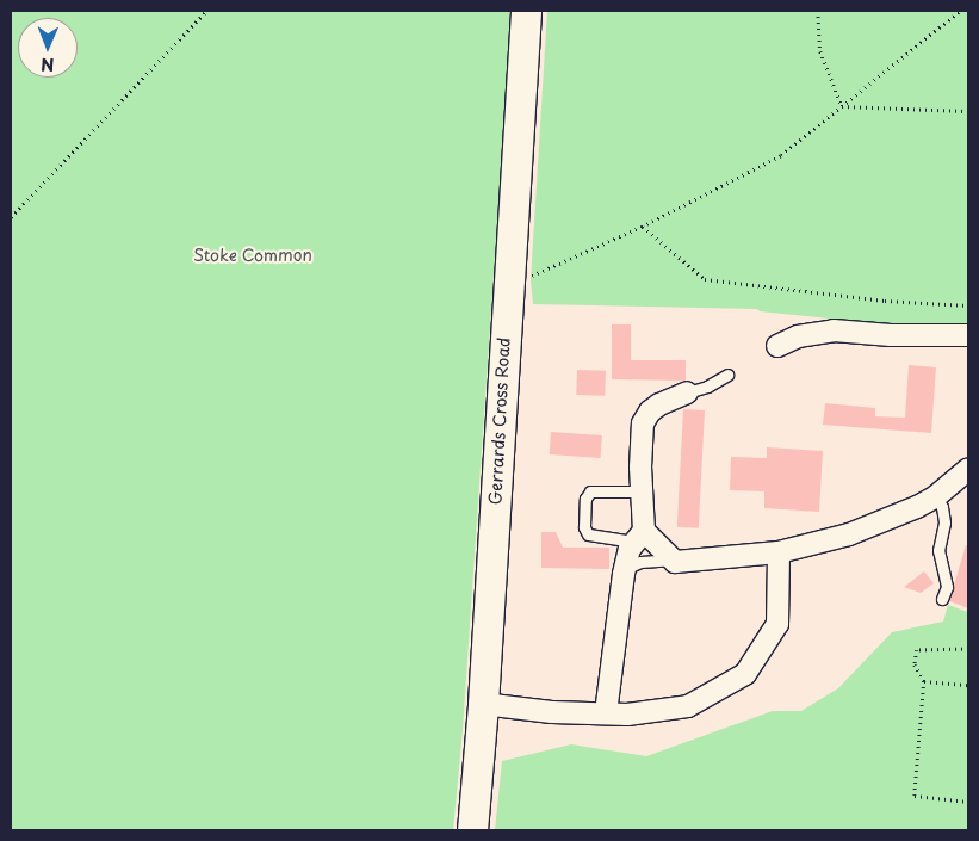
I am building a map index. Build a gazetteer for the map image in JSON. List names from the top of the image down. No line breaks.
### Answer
{"streets":{"main road":["Gerrards Cross Road"]},"parks":["Stoke Common"],"north":"bottom"}
